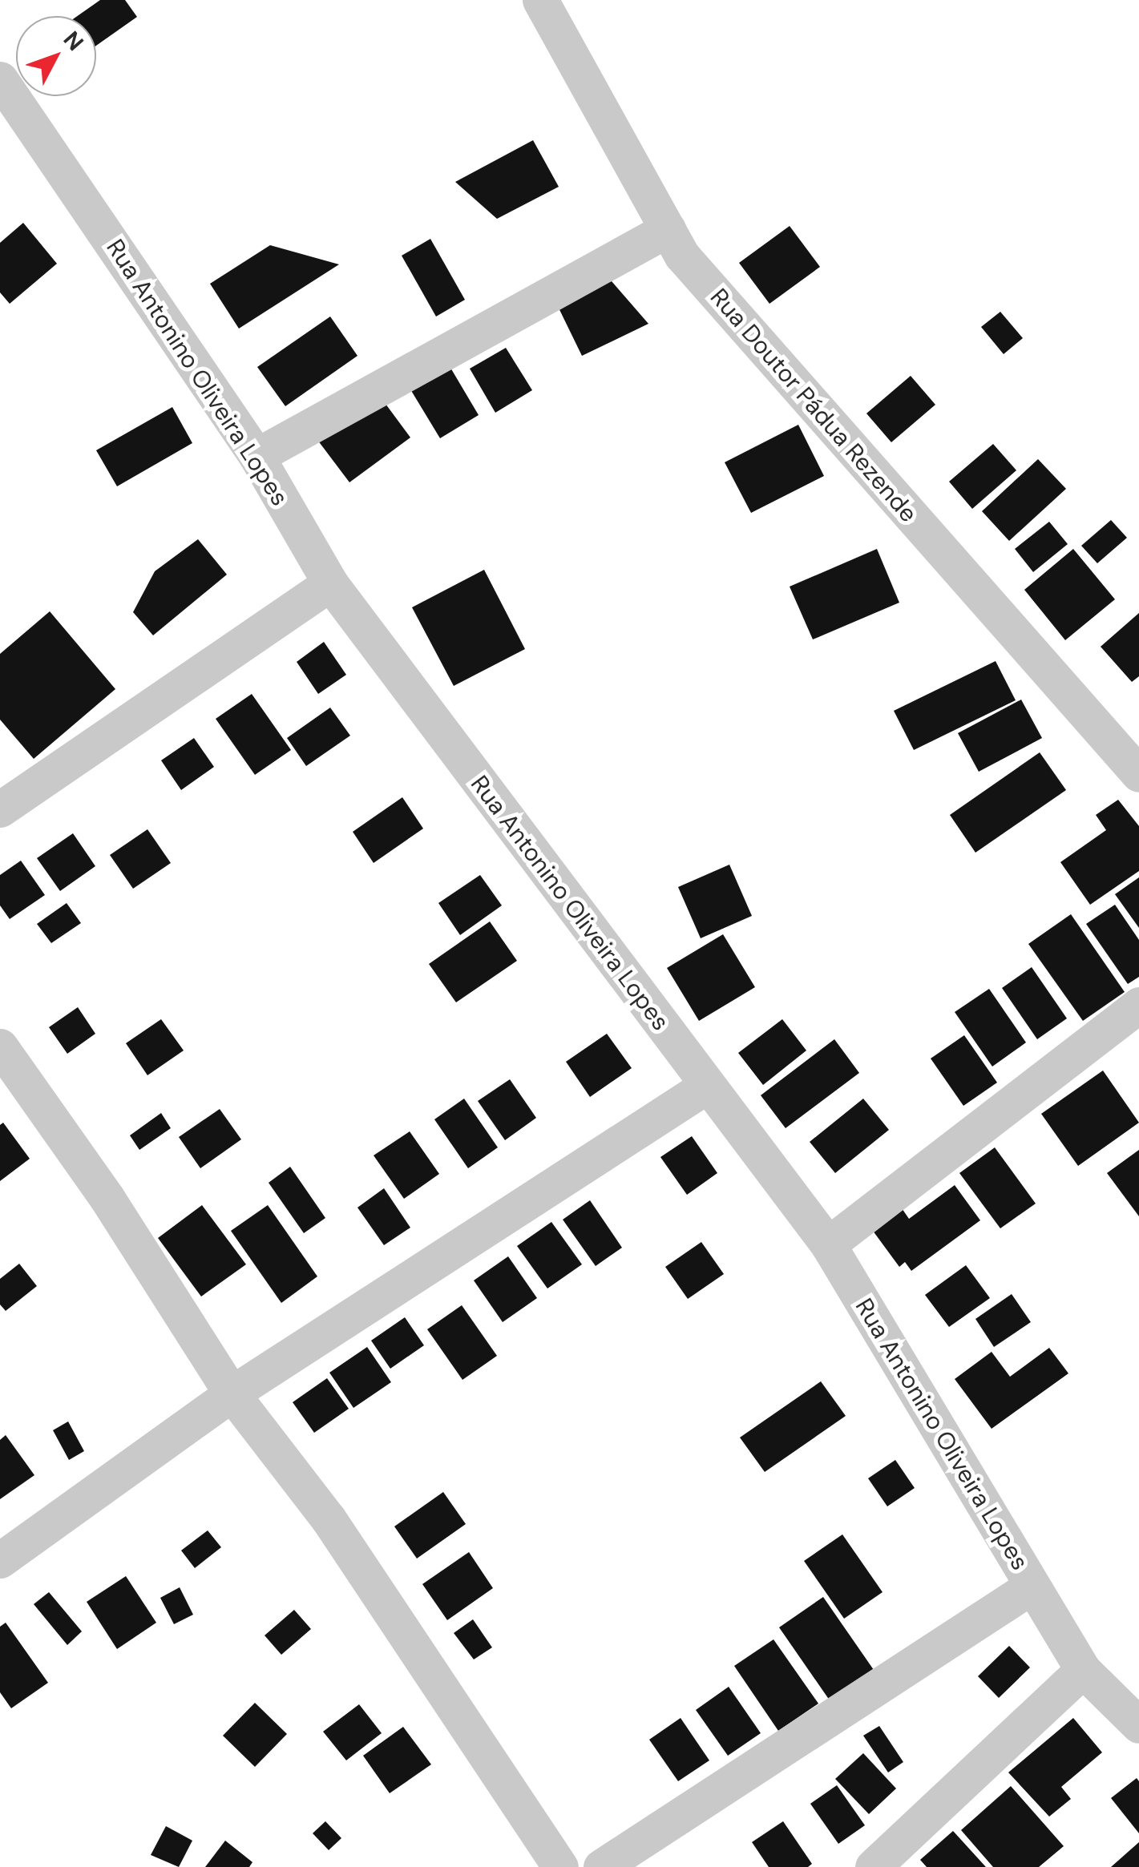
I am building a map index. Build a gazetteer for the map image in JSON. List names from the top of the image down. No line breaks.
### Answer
{"streets":{"street":["Rua Antonino Oliveira Lopes","Rua Doutor Pádua Rezende"]},"north":"top right"}
